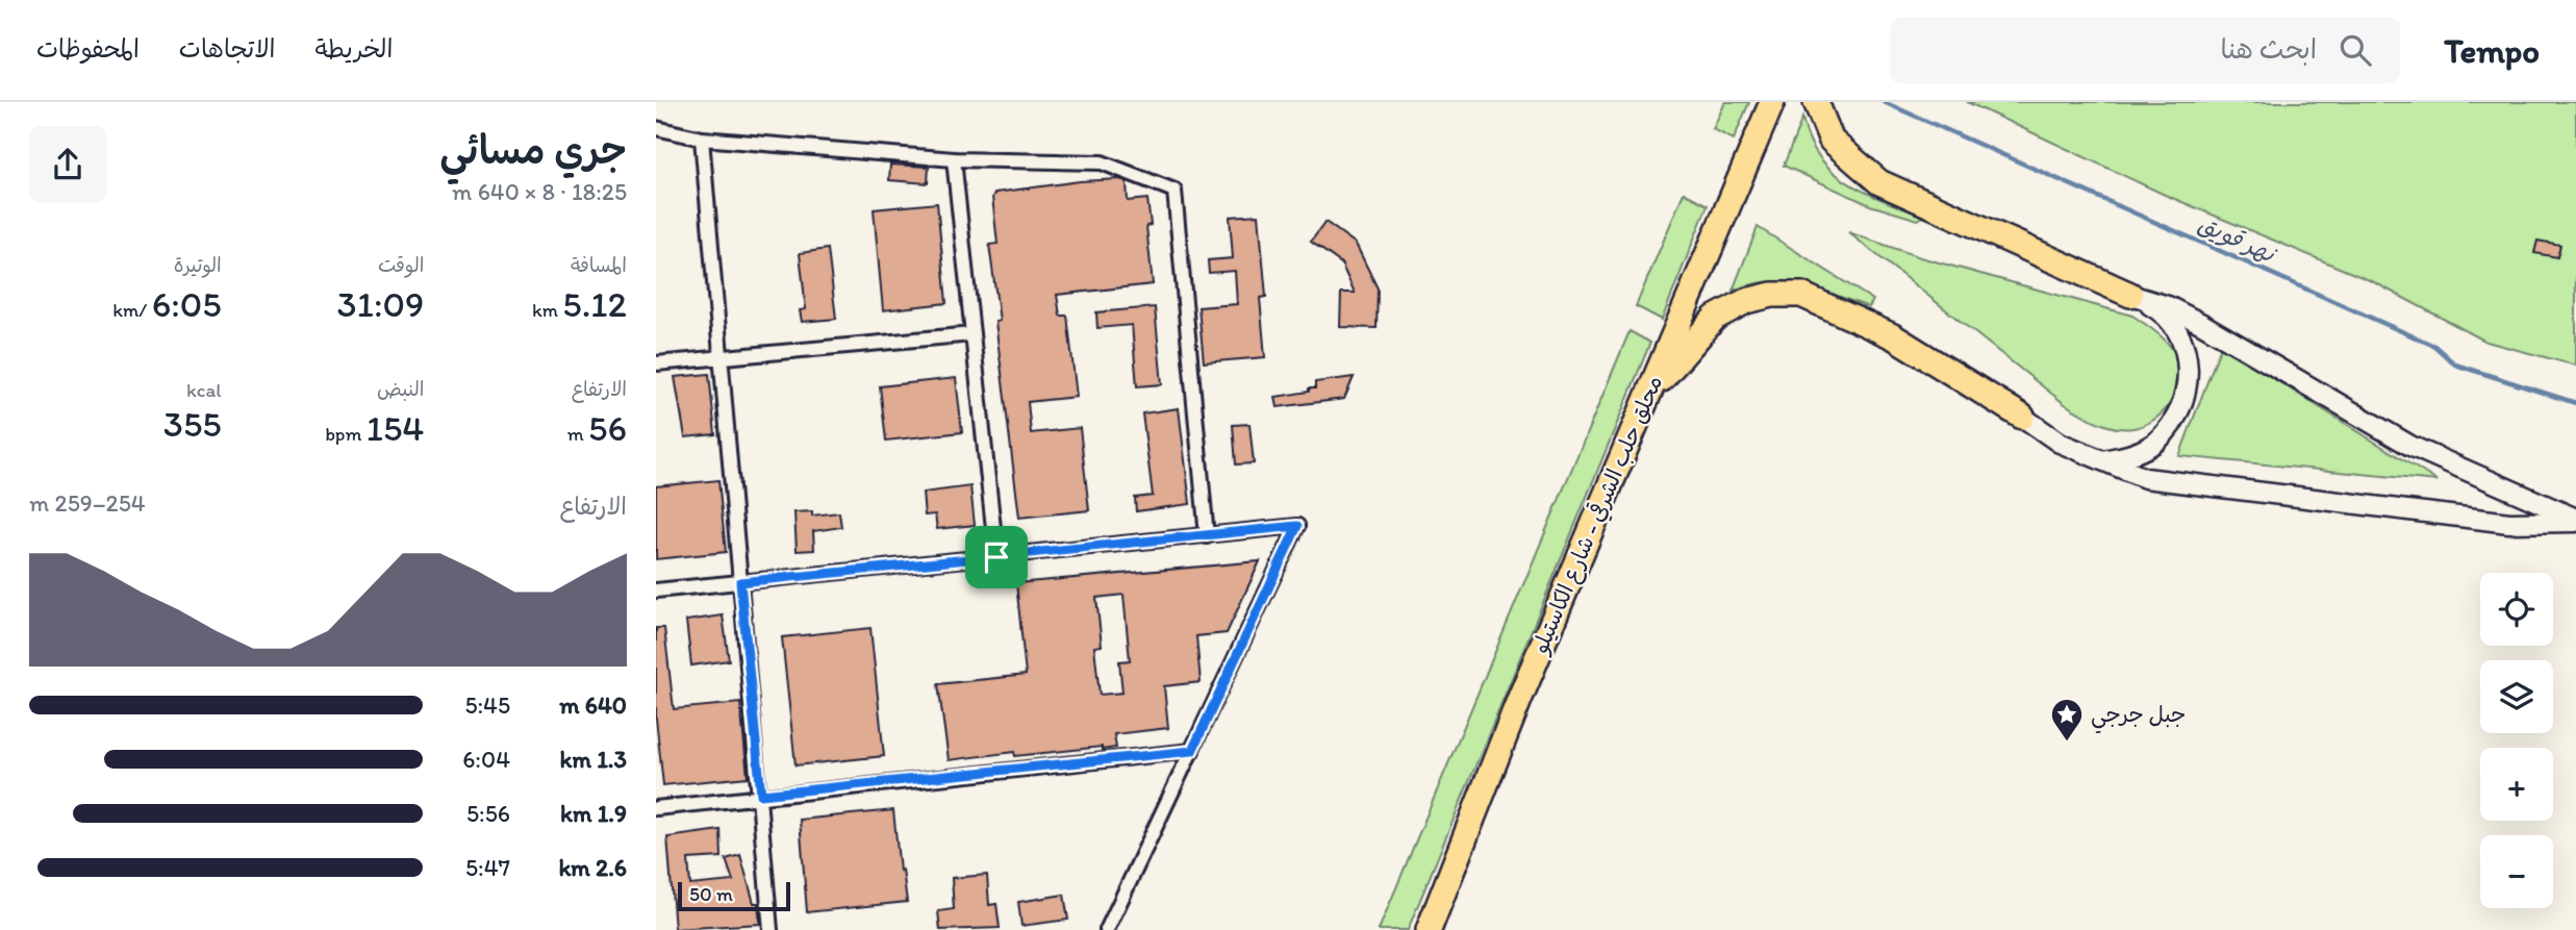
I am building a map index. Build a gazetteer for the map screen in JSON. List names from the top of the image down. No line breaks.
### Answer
{"streets":{"highway":["محلق حلب الشرقي - شارع الكاستيلو"]},"water":["نهر قويق"],"places":{"place":["جبل جرجي"]},"scale_bar":"50 m","page":{"header":"Tempo","search":"ابحث هنا","nav":["الخريطة","الاتجاهات","المحفوظات"],"heading":["جري مسائي","18:25 · 8 × 640 m"],"stats":[["المسافة","5.12 km"],["الوقت","31:09"],["الوتيرة","6:05 /km"],["الارتفاع","56 m"],["النبض","154 bpm"],["kcal","355"]],"chart":["الارتفاع","254–259 m"],"map_buttons":["+","−"],"list":[{"name":"640 m","note":"5:45"},{"name":"1.3 km","note":"6:04"},{"name":"1.9 km","note":"5:56"},{"name":"2.6 km","note":"5:47"}],"scale":"50 m"}}
